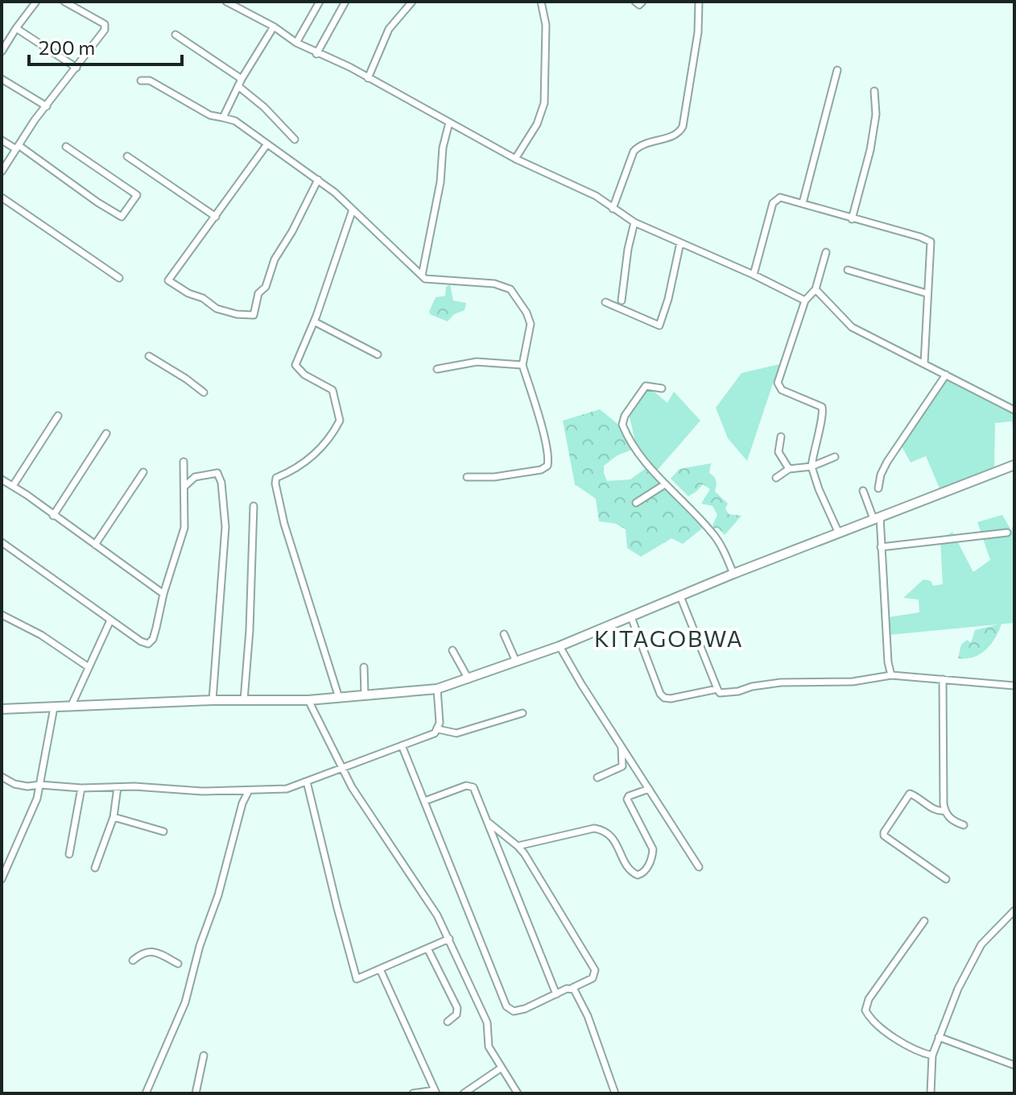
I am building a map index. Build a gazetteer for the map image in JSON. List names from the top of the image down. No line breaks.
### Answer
{"districts":["KITAGOBWA"],"scale_bar":"200 m"}
